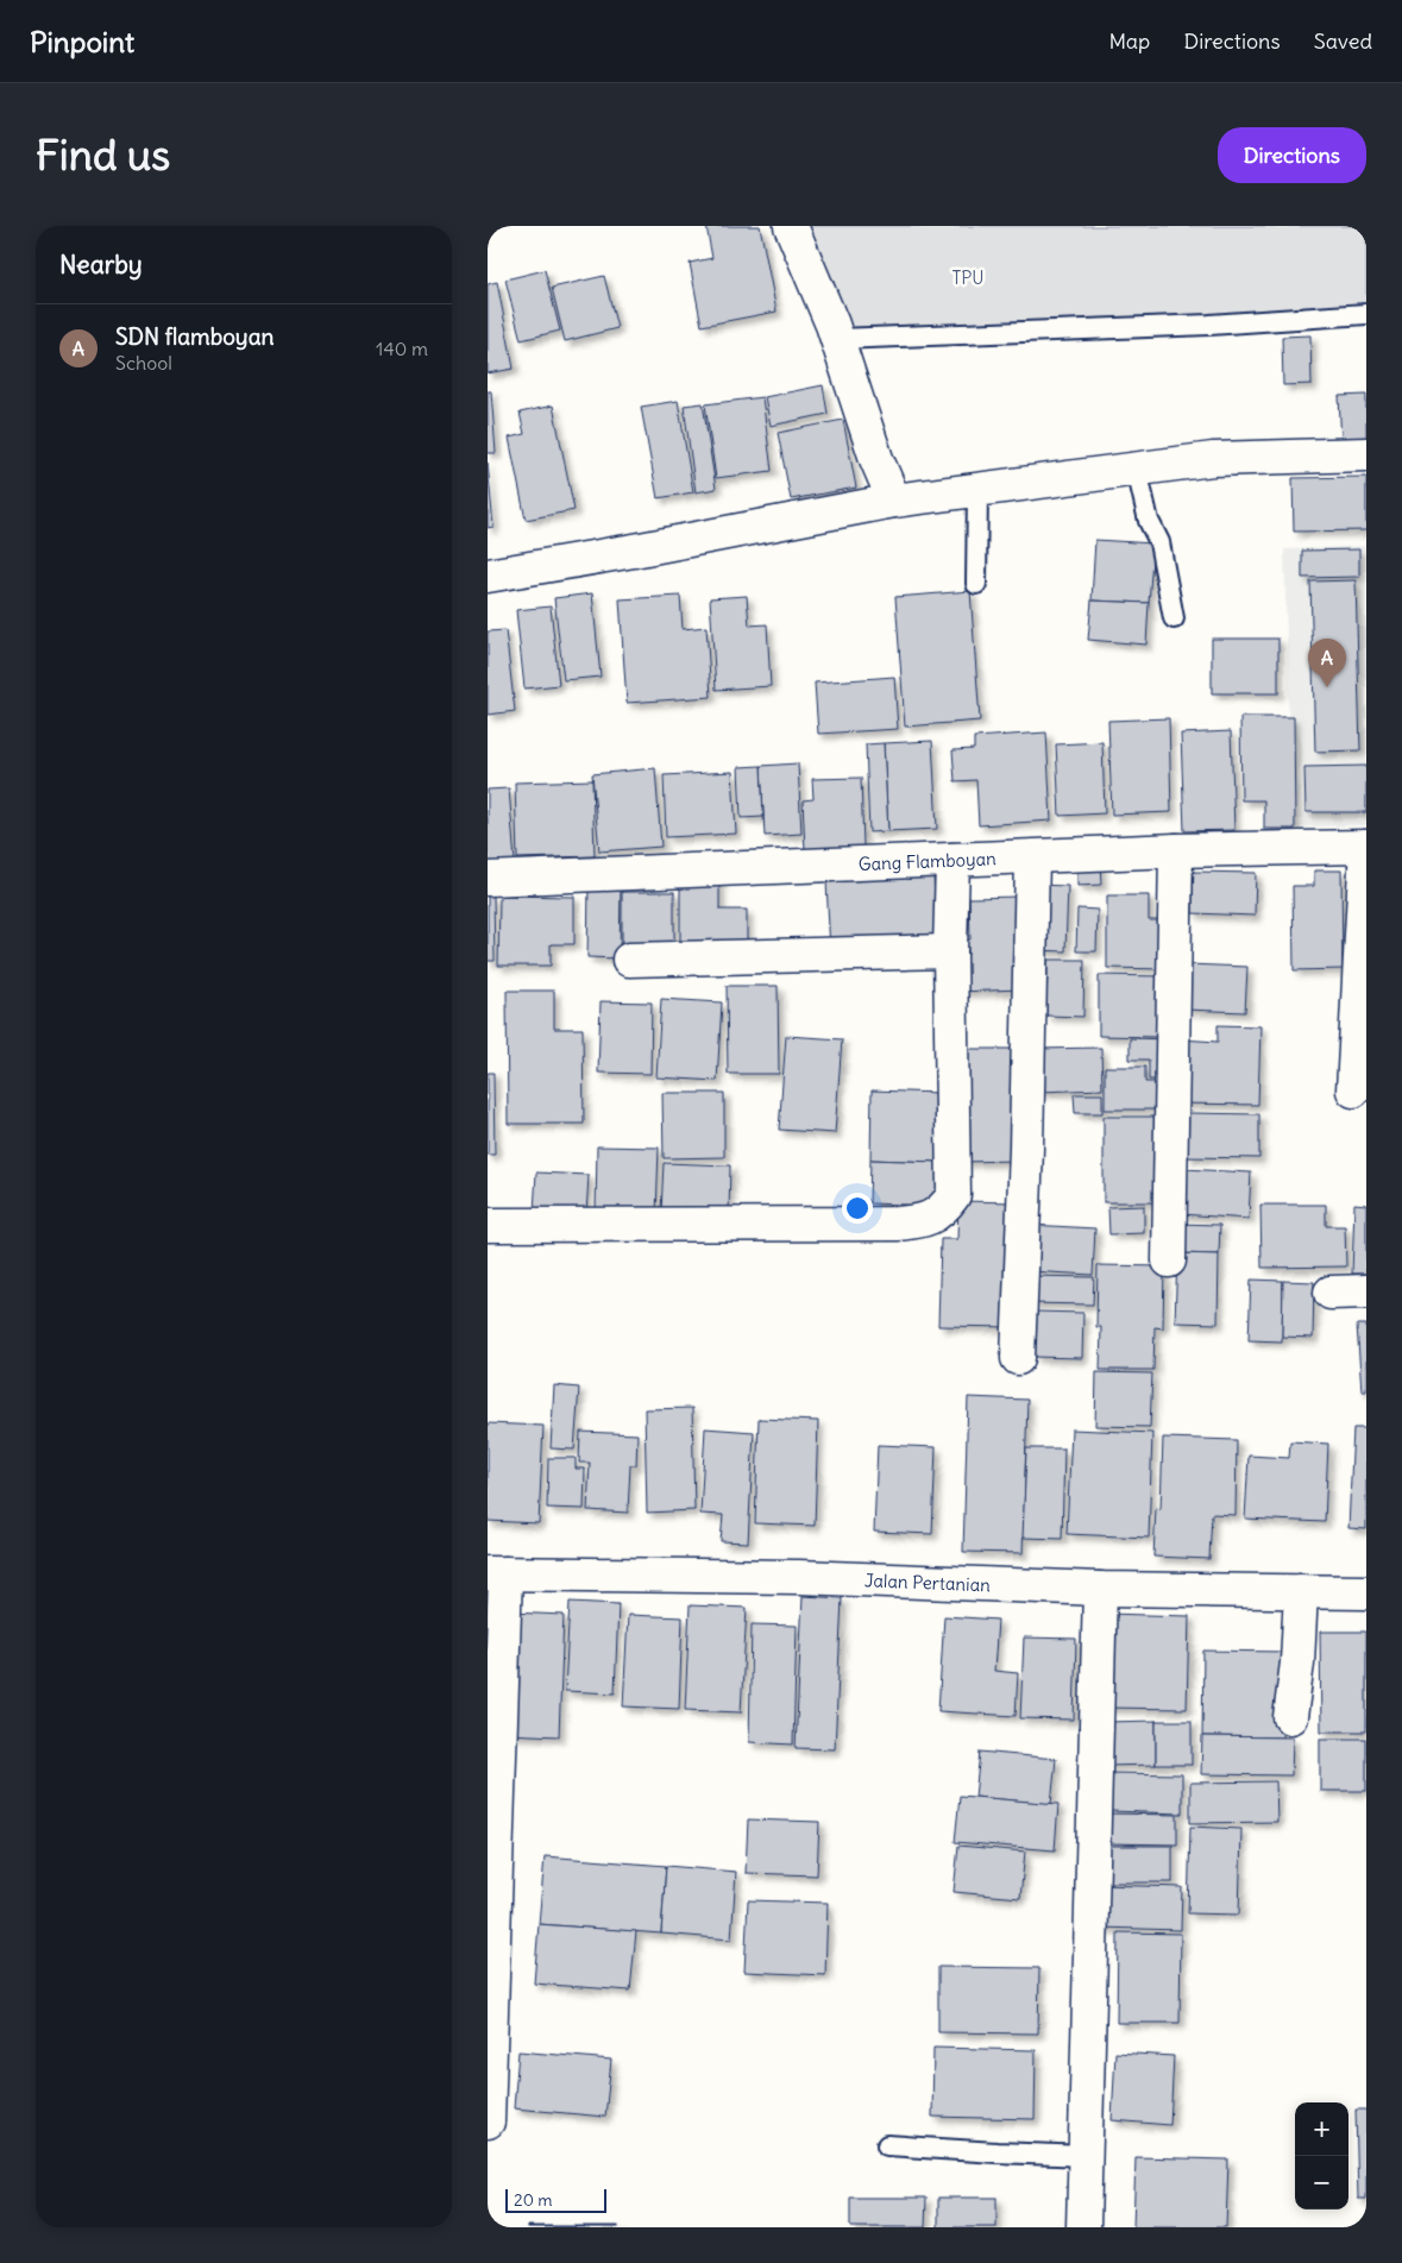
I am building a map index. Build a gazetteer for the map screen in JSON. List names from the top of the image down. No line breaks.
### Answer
{"streets":{"street":["Gang Flamboyan","Jalan Pertanian"]},"parks":["TPU"],"scale_bar":"20 m","page":{"header":"Pinpoint","nav":["Map","Directions","Saved"],"buttons":"Directions","title":"Find us","heading":"Nearby","list":[{"mark":"A","name":"SDN flamboyan","note":"School","value":"140 m"}],"pins":"A","map_buttons":["+","−"],"scale":"20 m"}}
